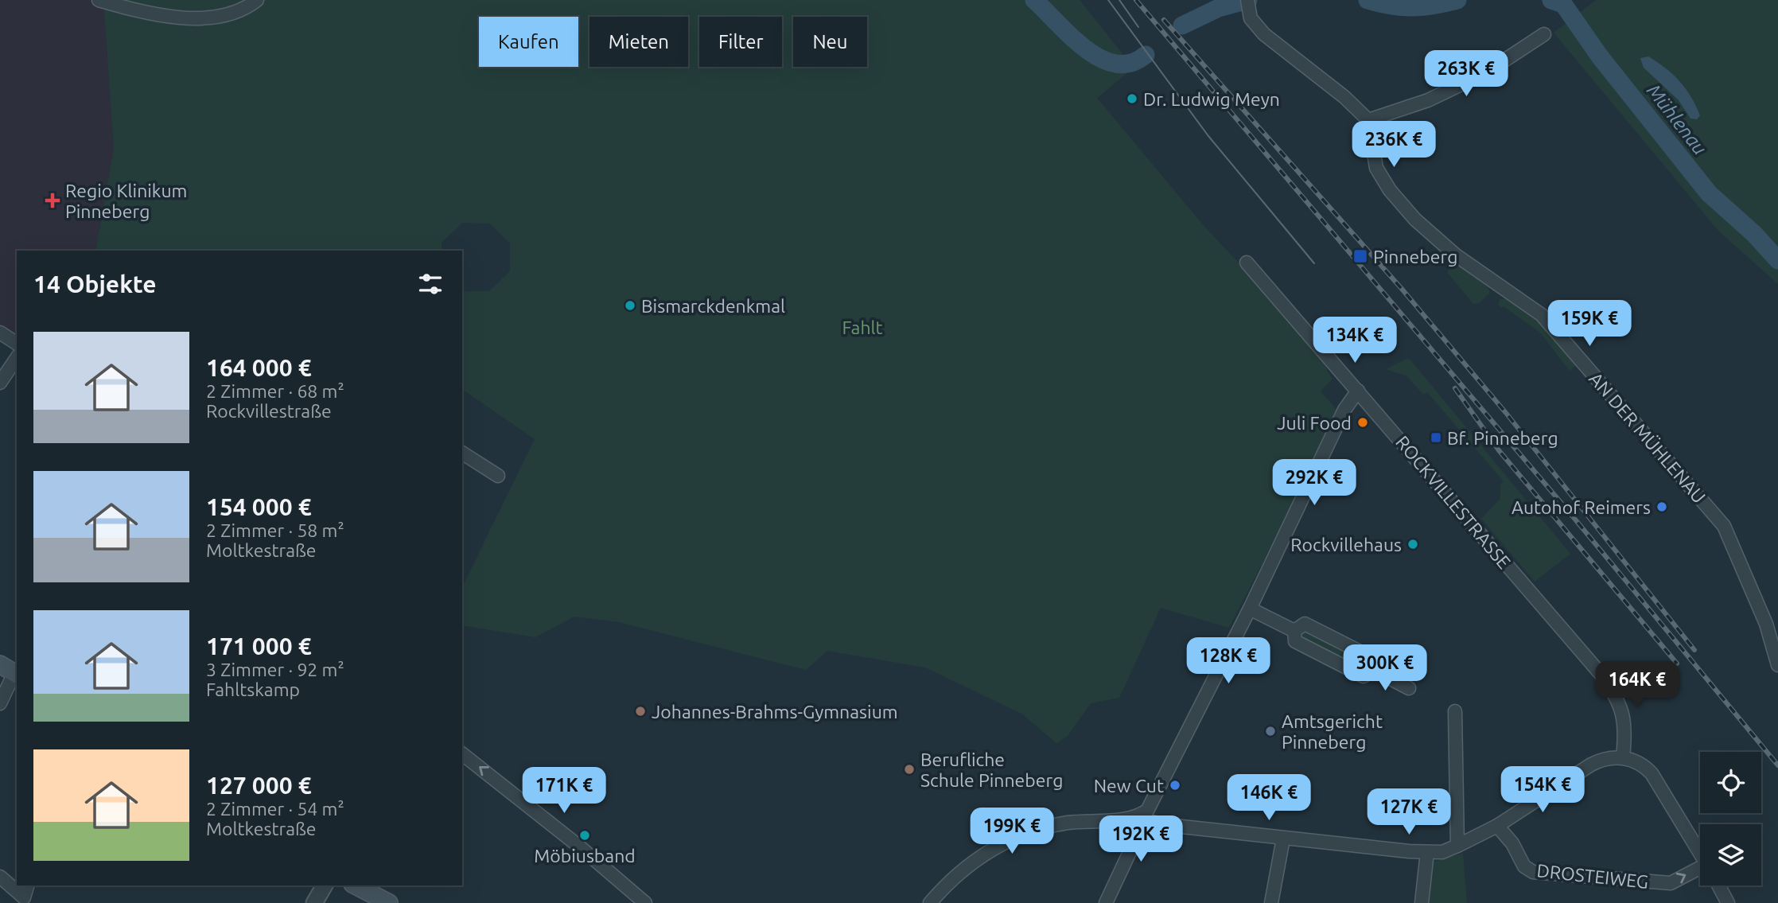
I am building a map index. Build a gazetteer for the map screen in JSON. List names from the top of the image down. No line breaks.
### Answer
{"streets":{"street":["AN DER MÜHLENAU","ROCKVILLESTRASSE","DROSTEIWEG"]},"one_way":["DROSTEIWEG"],"water":["Mühlenau"],"parks":["Fahlt"],"places":{"other":["Dr. Ludwig Meyn","Bismarckdenkmal","Juli Food","Autohof Reimers","Rockvillehaus","Johannes-Brahms-Gymnasium","Amtsgericht Pinneberg","Berufliche Schule Pinneberg","New Cut","Möbiusband"],"health":["Regio Klinikum Pinneberg"],"transit":["Pinneberg","Bf. Pinneberg"]},"page":{"chip":["Kaufen","Mieten","Filter","Neu"],"price":["263K €","236K €","159K €","134K €","292K €","128K €","300K €","164K €","154K €","171K €","146K €","127K €","199K €","192K €"],"heading":"14 Objekte","list":[{"name":"164 000 €","note":"2 Zimmer · 68 m² · Rockvillestraße"},{"name":"154 000 €","note":"2 Zimmer · 58 m² · Moltkestraße"},{"name":"171 000 €","note":"3 Zimmer · 92 m² · Fahltskamp"},{"name":"127 000 €","note":"2 Zimmer · 54 m² · Moltkestraße"}]}}
